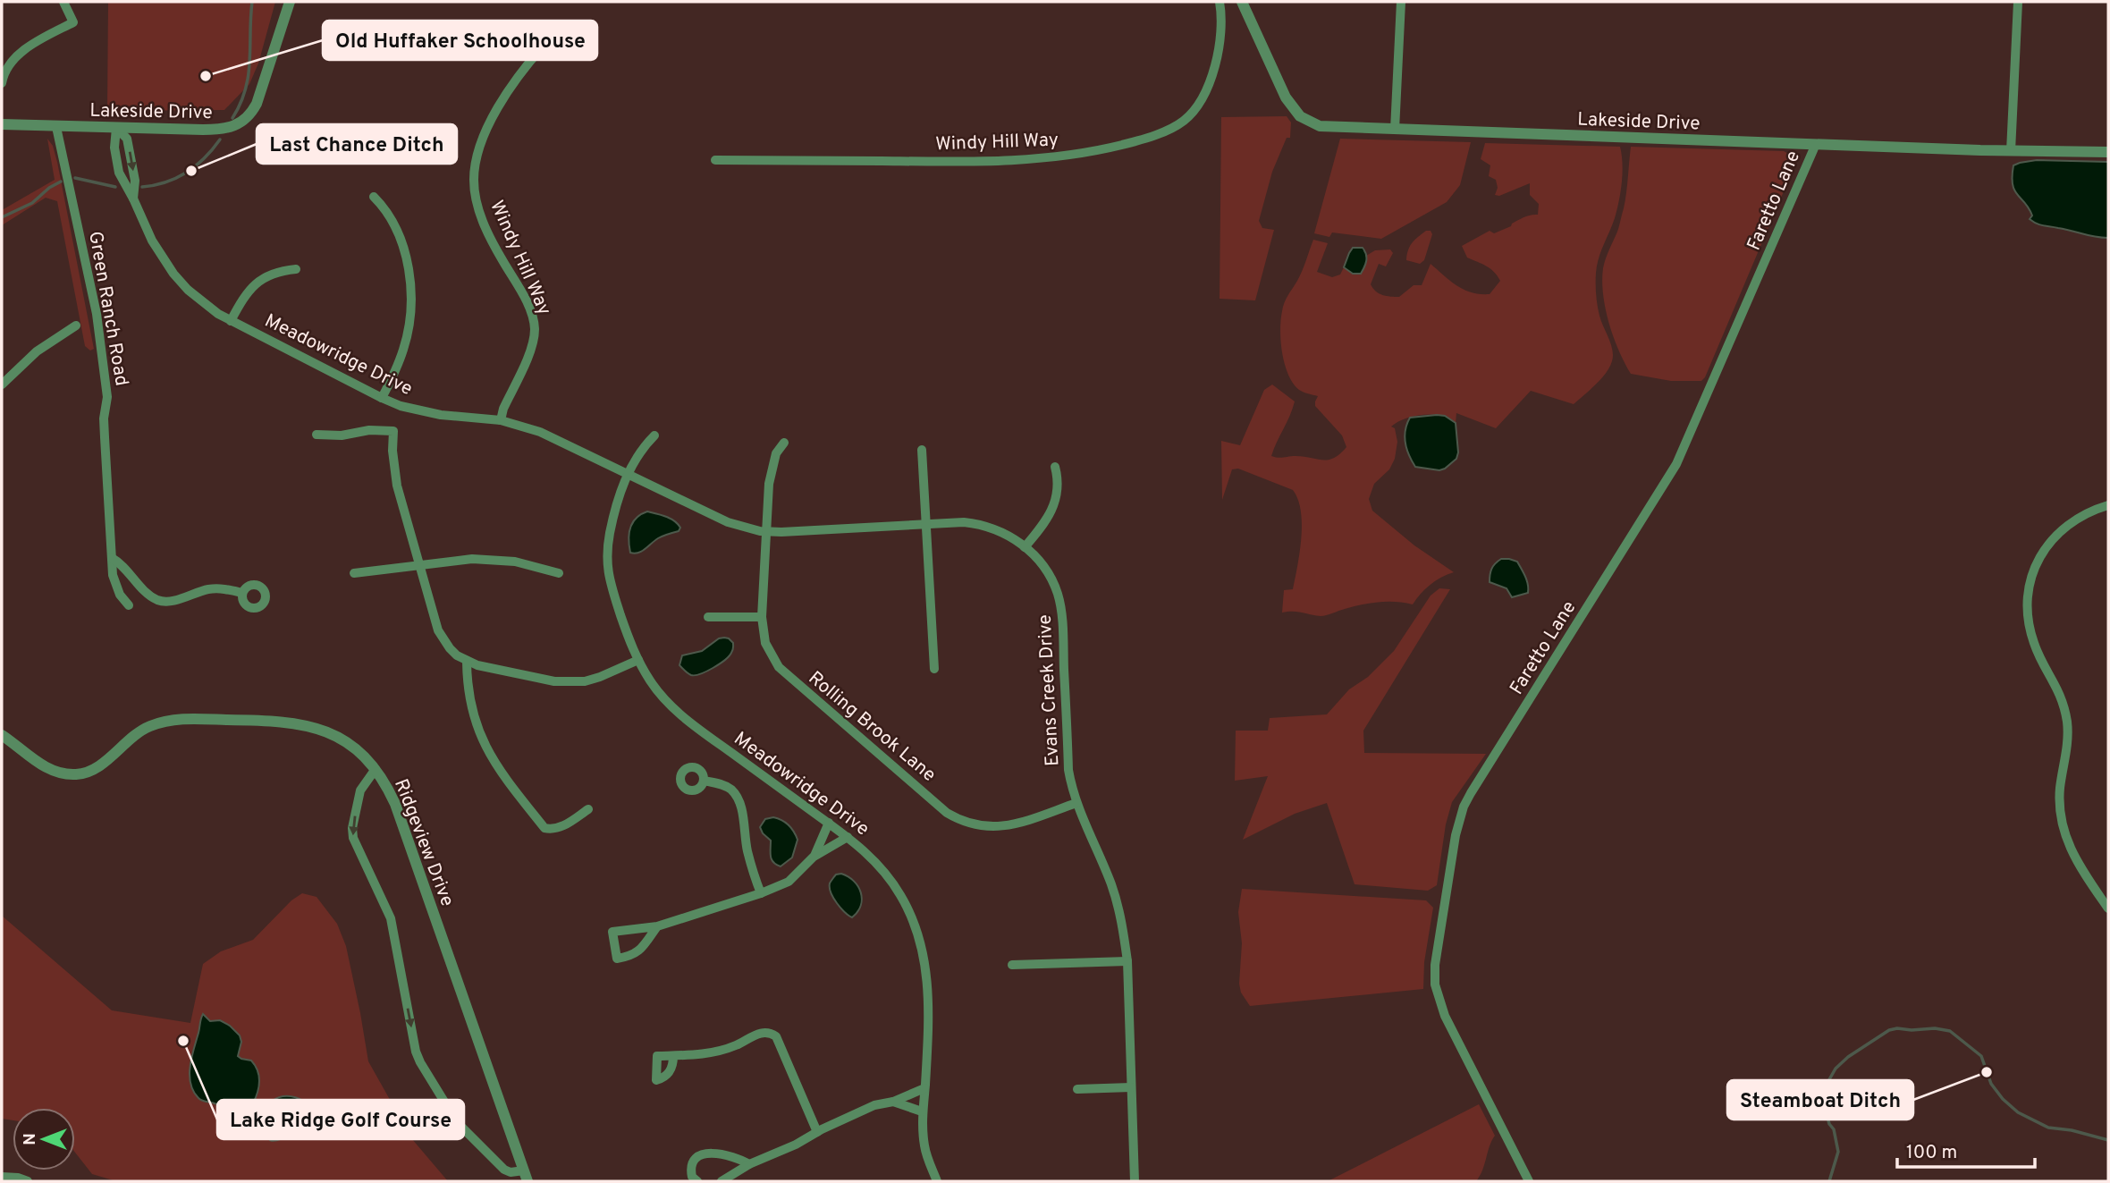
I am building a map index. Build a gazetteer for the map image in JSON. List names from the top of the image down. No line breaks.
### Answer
{"streets":{"street":["Lakeside Drive","Windy Hill Way","Faretto Lane","Green Ranch Road","Meadowridge Drive","Evans Creek Drive","Rolling Brook Lane","Ridgeview Drive"]},"crossings":[["Lakeside Drive","Faretto Lane"],["Lakeside Drive","Green Ranch Road"],["Windy Hill Way","Meadowridge Drive"],["Meadowridge Drive","Evans Creek Drive"],["Evans Creek Drive","Rolling Brook Lane"]],"places":["Old Huffaker Schoolhouse","Last Chance Ditch","Lake Ridge Golf Course","Steamboat Ditch"],"scale_bar":"100 m","north":"left"}
